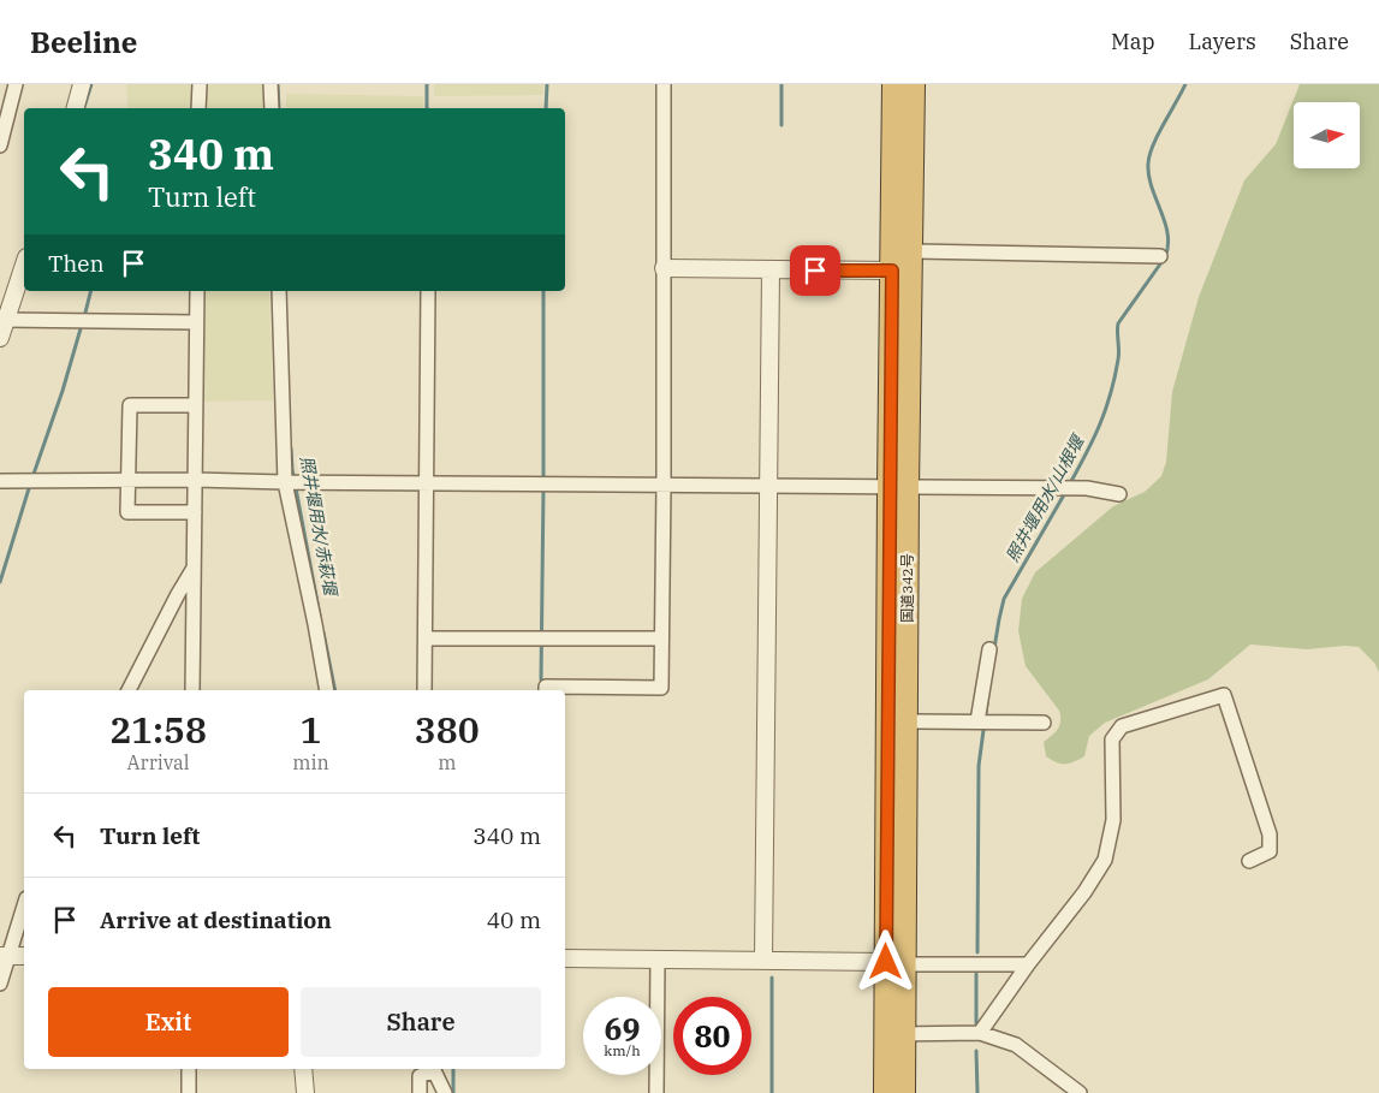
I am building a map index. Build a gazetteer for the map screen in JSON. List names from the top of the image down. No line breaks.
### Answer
{"streets":{"highway":["国道342号"]},"water":["照井堰用水/山根堰","照井堰用水/赤萩堰"],"north":"right","page":{"header":"Beeline","nav":["Map","Layers","Share"],"turn":["340 m","Turn left"],"then":"Then","eta":["21:58","Arrival","1","min","380","m"],"list":[{"name":"Turn left","value":"340 m"},{"name":"Arrive at destination","value":"40 m"}],"buttons":["Exit","Share"],"speed":"69 km/h","limit":"80"}}
